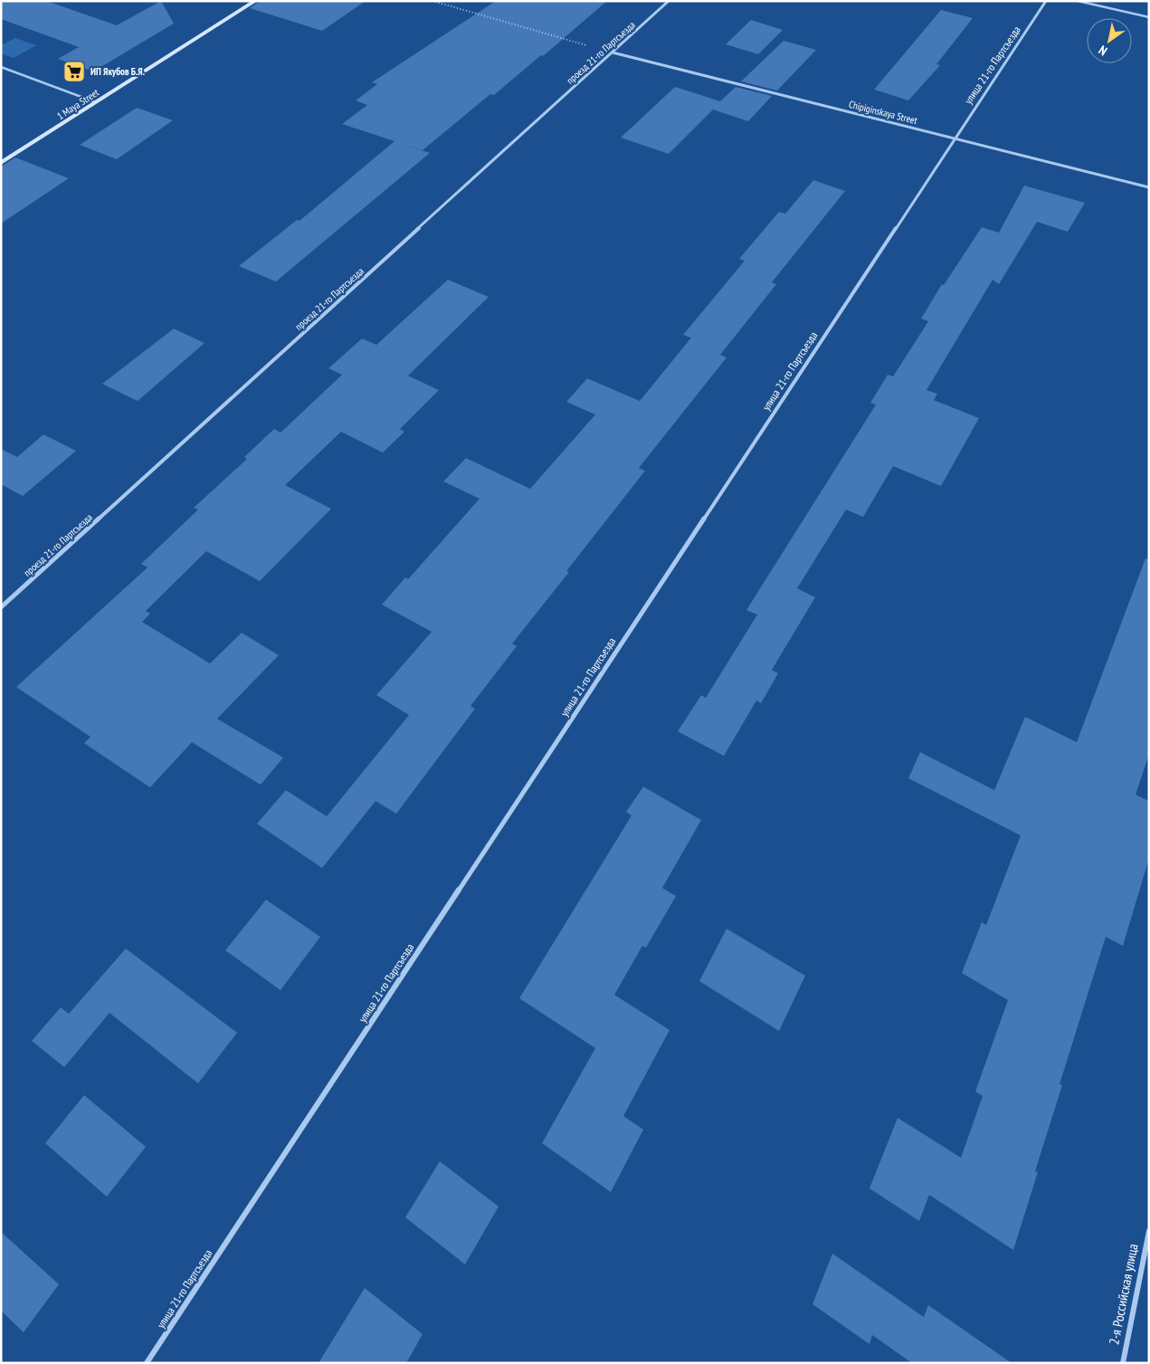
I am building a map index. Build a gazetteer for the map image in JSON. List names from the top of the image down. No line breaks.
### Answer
{"streets":{"street":["проезд 21-го Партсъезда","улица 21-го Партсъезда","1 Maya Street","Chipiginskaya Street","2-я Российская улица"]},"crossings":[["проезд 21-го Партсъезда","Chipiginskaya Street"],["улица 21-го Партсъезда","Chipiginskaya Street"]],"places":{"supermarket":["ИП Якубов Б.Я."]},"north":"bottom left"}
